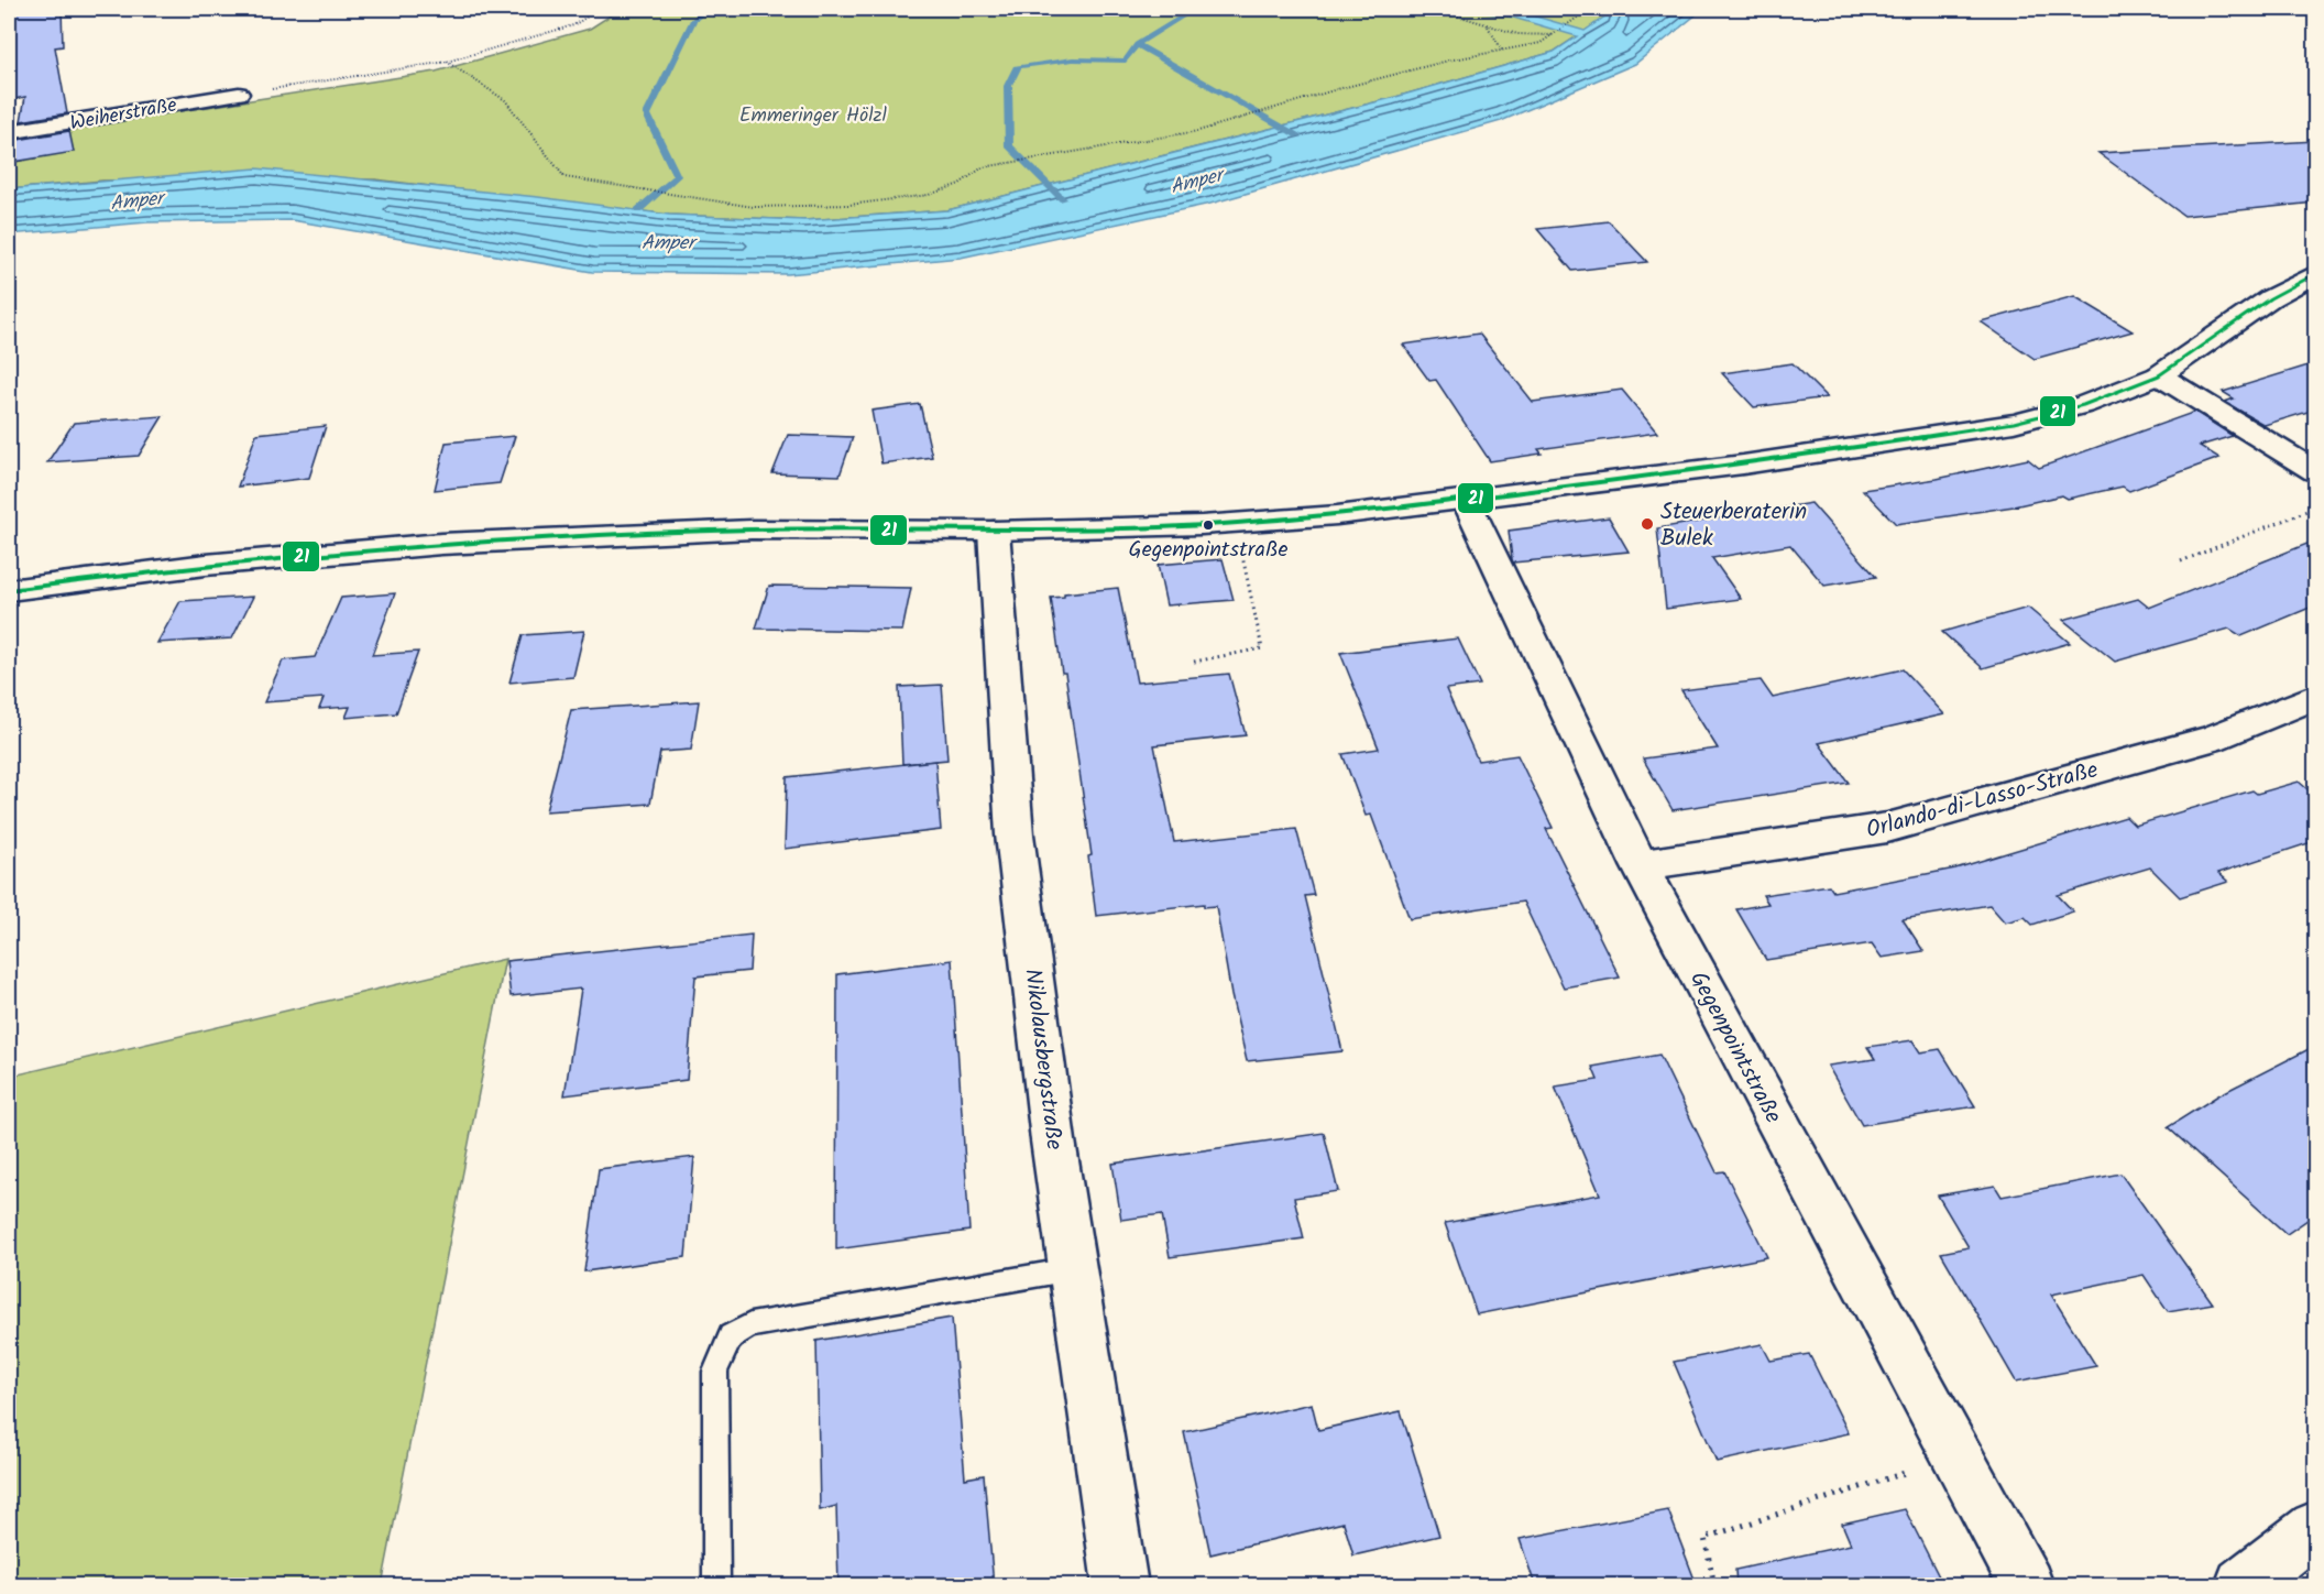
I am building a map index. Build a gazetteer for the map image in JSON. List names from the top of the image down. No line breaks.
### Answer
{"streets":{"street":["Weiherstraße","Orlando-di-Lasso-Straße","Gegenpointstraße","Nikolausbergstraße"]},"crossings":[["Orlando-di-Lasso-Straße","Gegenpointstraße"]],"water":["Amper"],"parks":["Emmeringer Hölzl"],"places":["Steuerberaterin Bulek","Gegenpointstraße"],"lines":["transit line 21"]}
